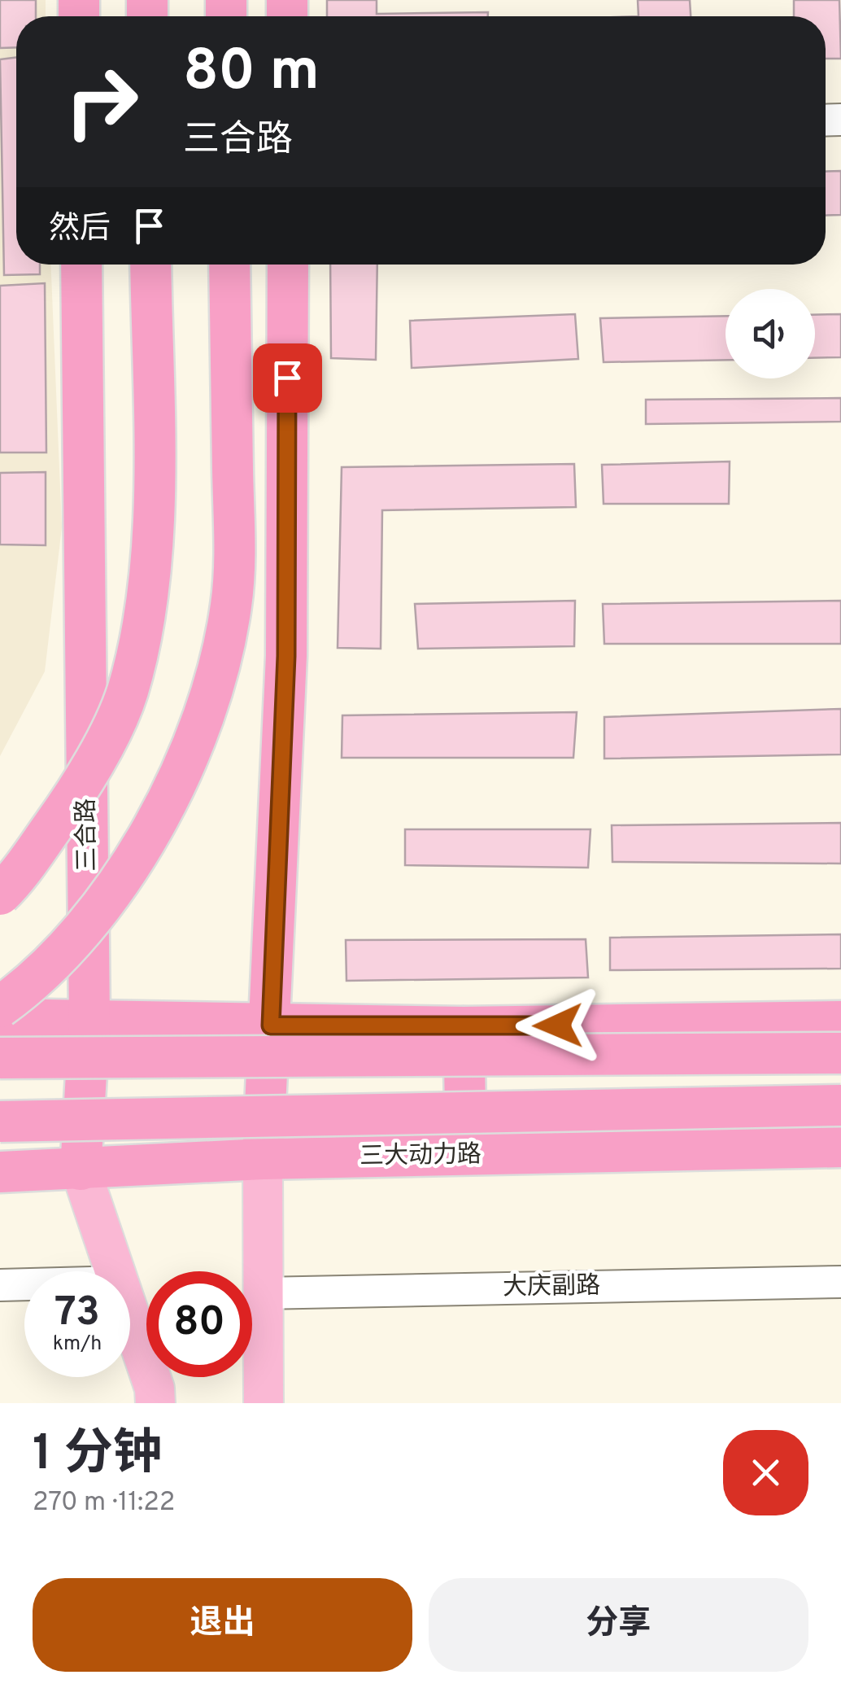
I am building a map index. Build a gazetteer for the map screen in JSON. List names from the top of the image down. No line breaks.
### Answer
{"streets":{"highway":["三合路","三大动力路"],"street":["大庆副路"]},"crossings":[["三合路","三大动力路"]],"page":{"turn":["80 m","三合路"],"then":"然后","speed":"73 km/h","limit":"80","heading":["1 分钟","270 m · 11:22"],"buttons":["退出","分享"]}}
